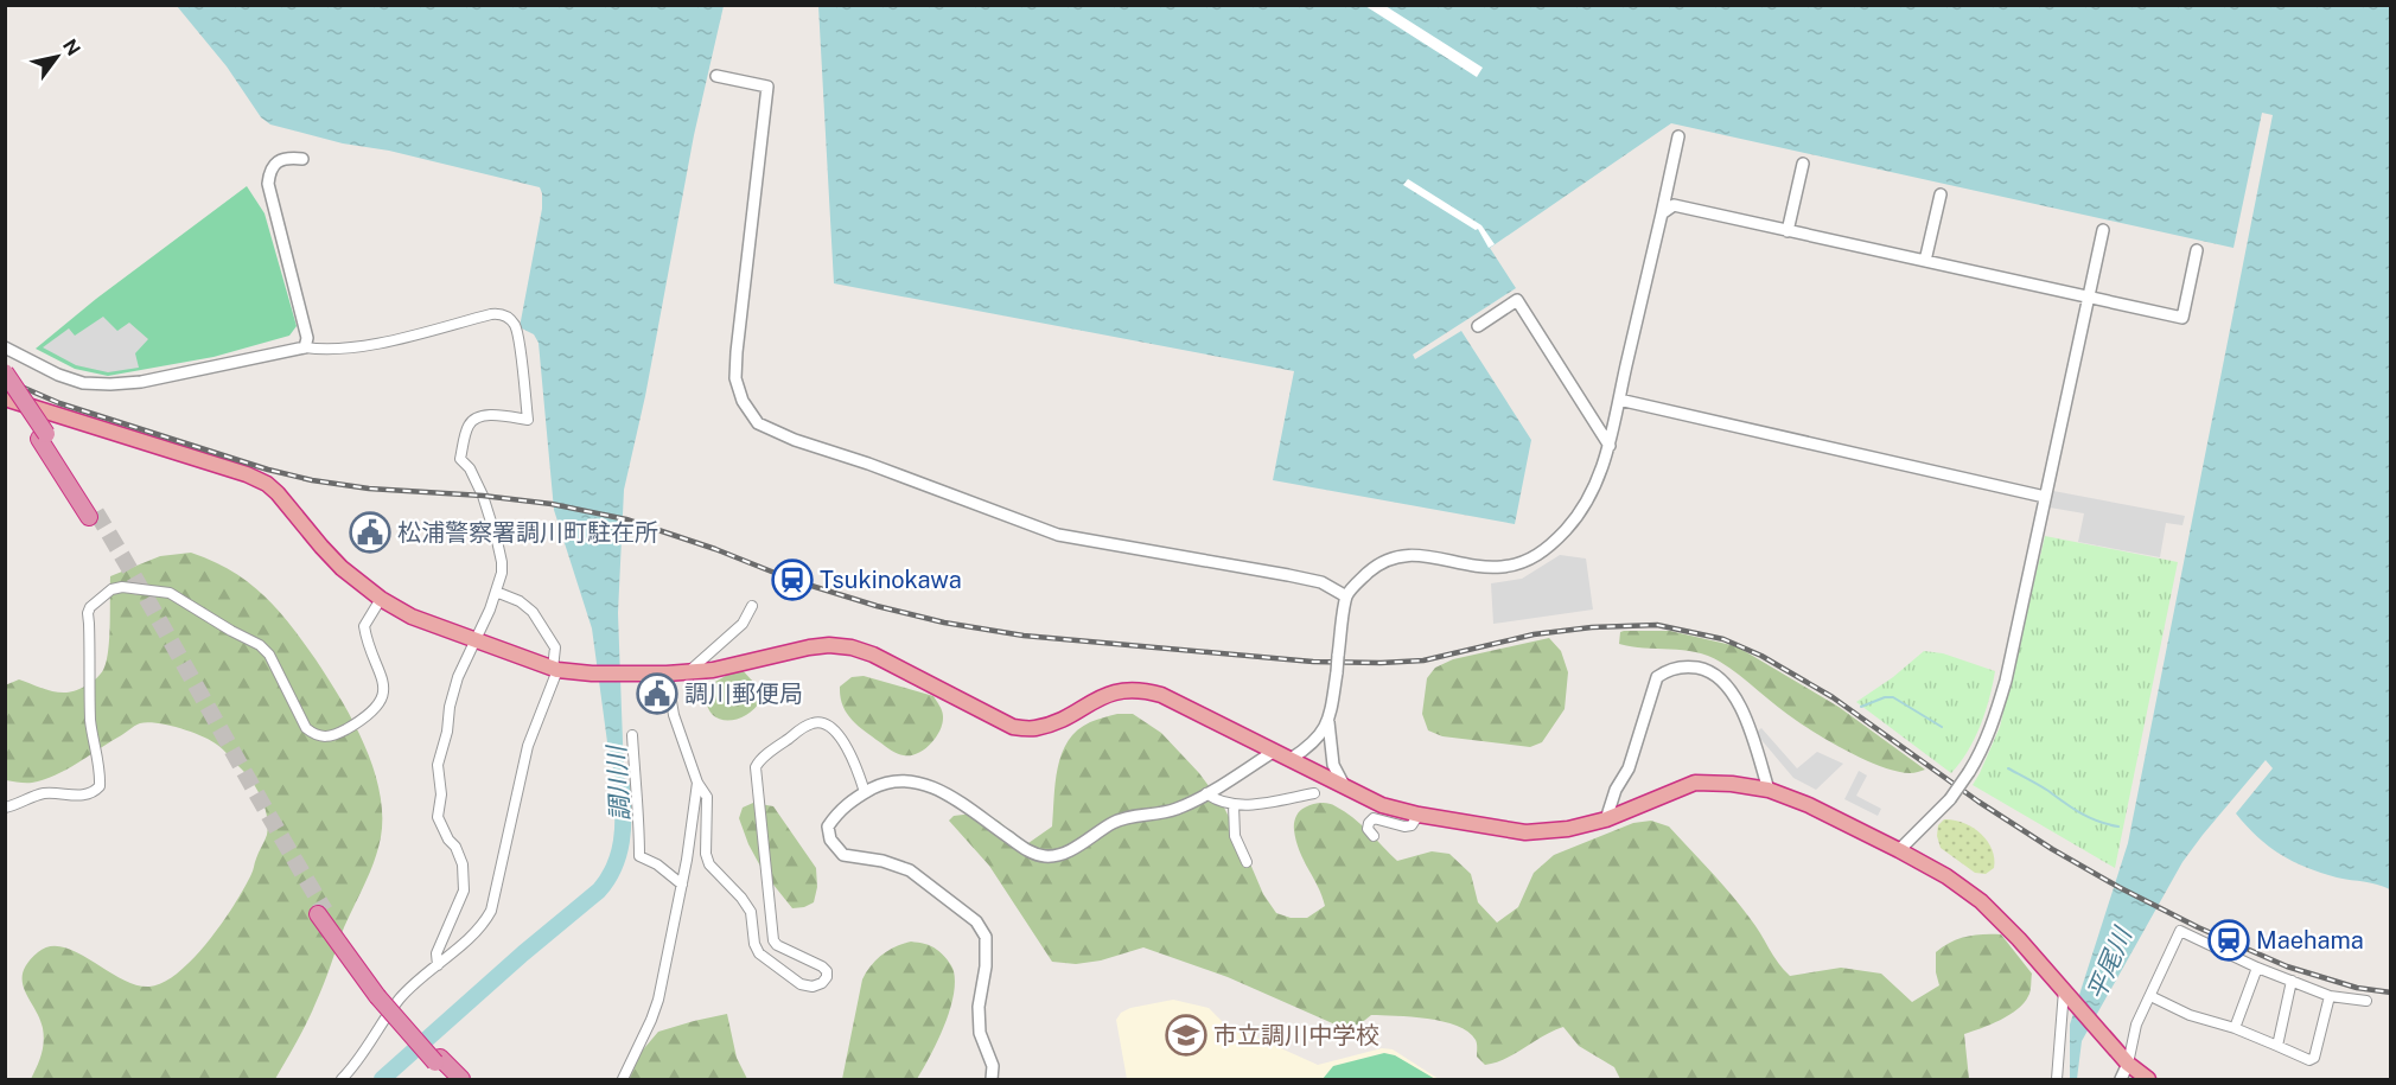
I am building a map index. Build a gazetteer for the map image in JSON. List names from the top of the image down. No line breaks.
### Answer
{"water":["調川川","平尾川"],"places":{"public building":["松浦警察署調川町駐在所","調川郵便局"],"station":["Tsukinokawa","Maehama"],"school or university":["市立調川中学校"]},"north":"top right"}
